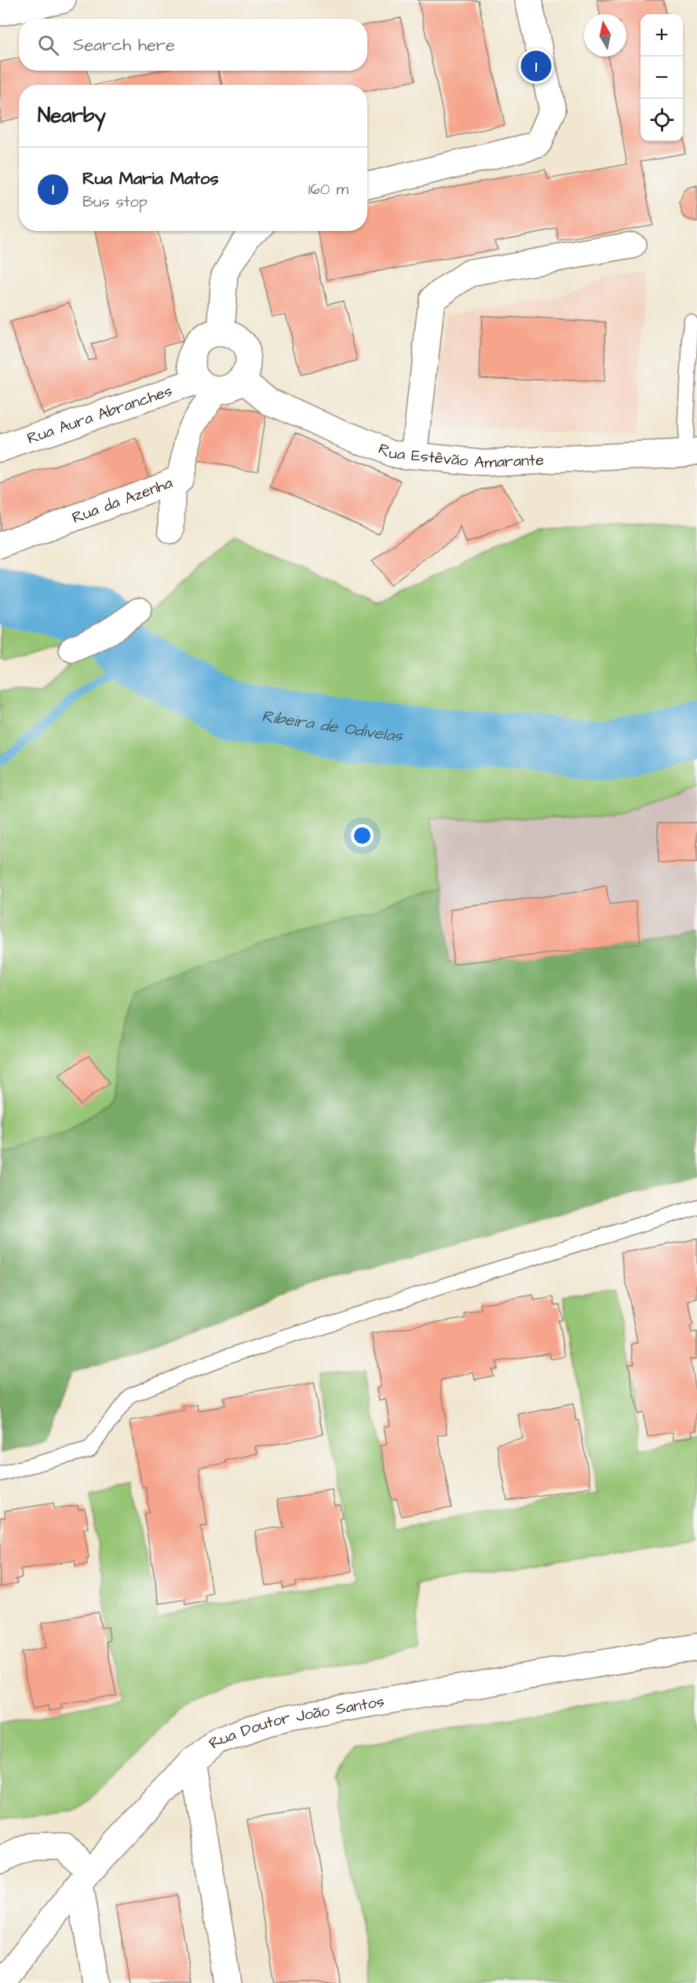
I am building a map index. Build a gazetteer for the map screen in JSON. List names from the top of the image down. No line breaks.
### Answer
{"streets":{"street":["Rua Aura Abranches","Rua Estêvão Amarante","Rua da Azenha","Rua Doutor João Santos"]},"crossings":[["Rua Aura Abranches","Rua Estêvão Amarante"],["Rua Aura Abranches","Rua da Azenha"],["Rua Estêvão Amarante","Rua da Azenha"]],"water":["Ribeira de Odivelas"],"north":"top","page":{"map_buttons":["+","−"],"search":"Search here","pins":"1","heading":"Nearby","list":[{"mark":"1","name":"Rua Maria Matos","note":"Bus stop","value":"160 m"}]}}
